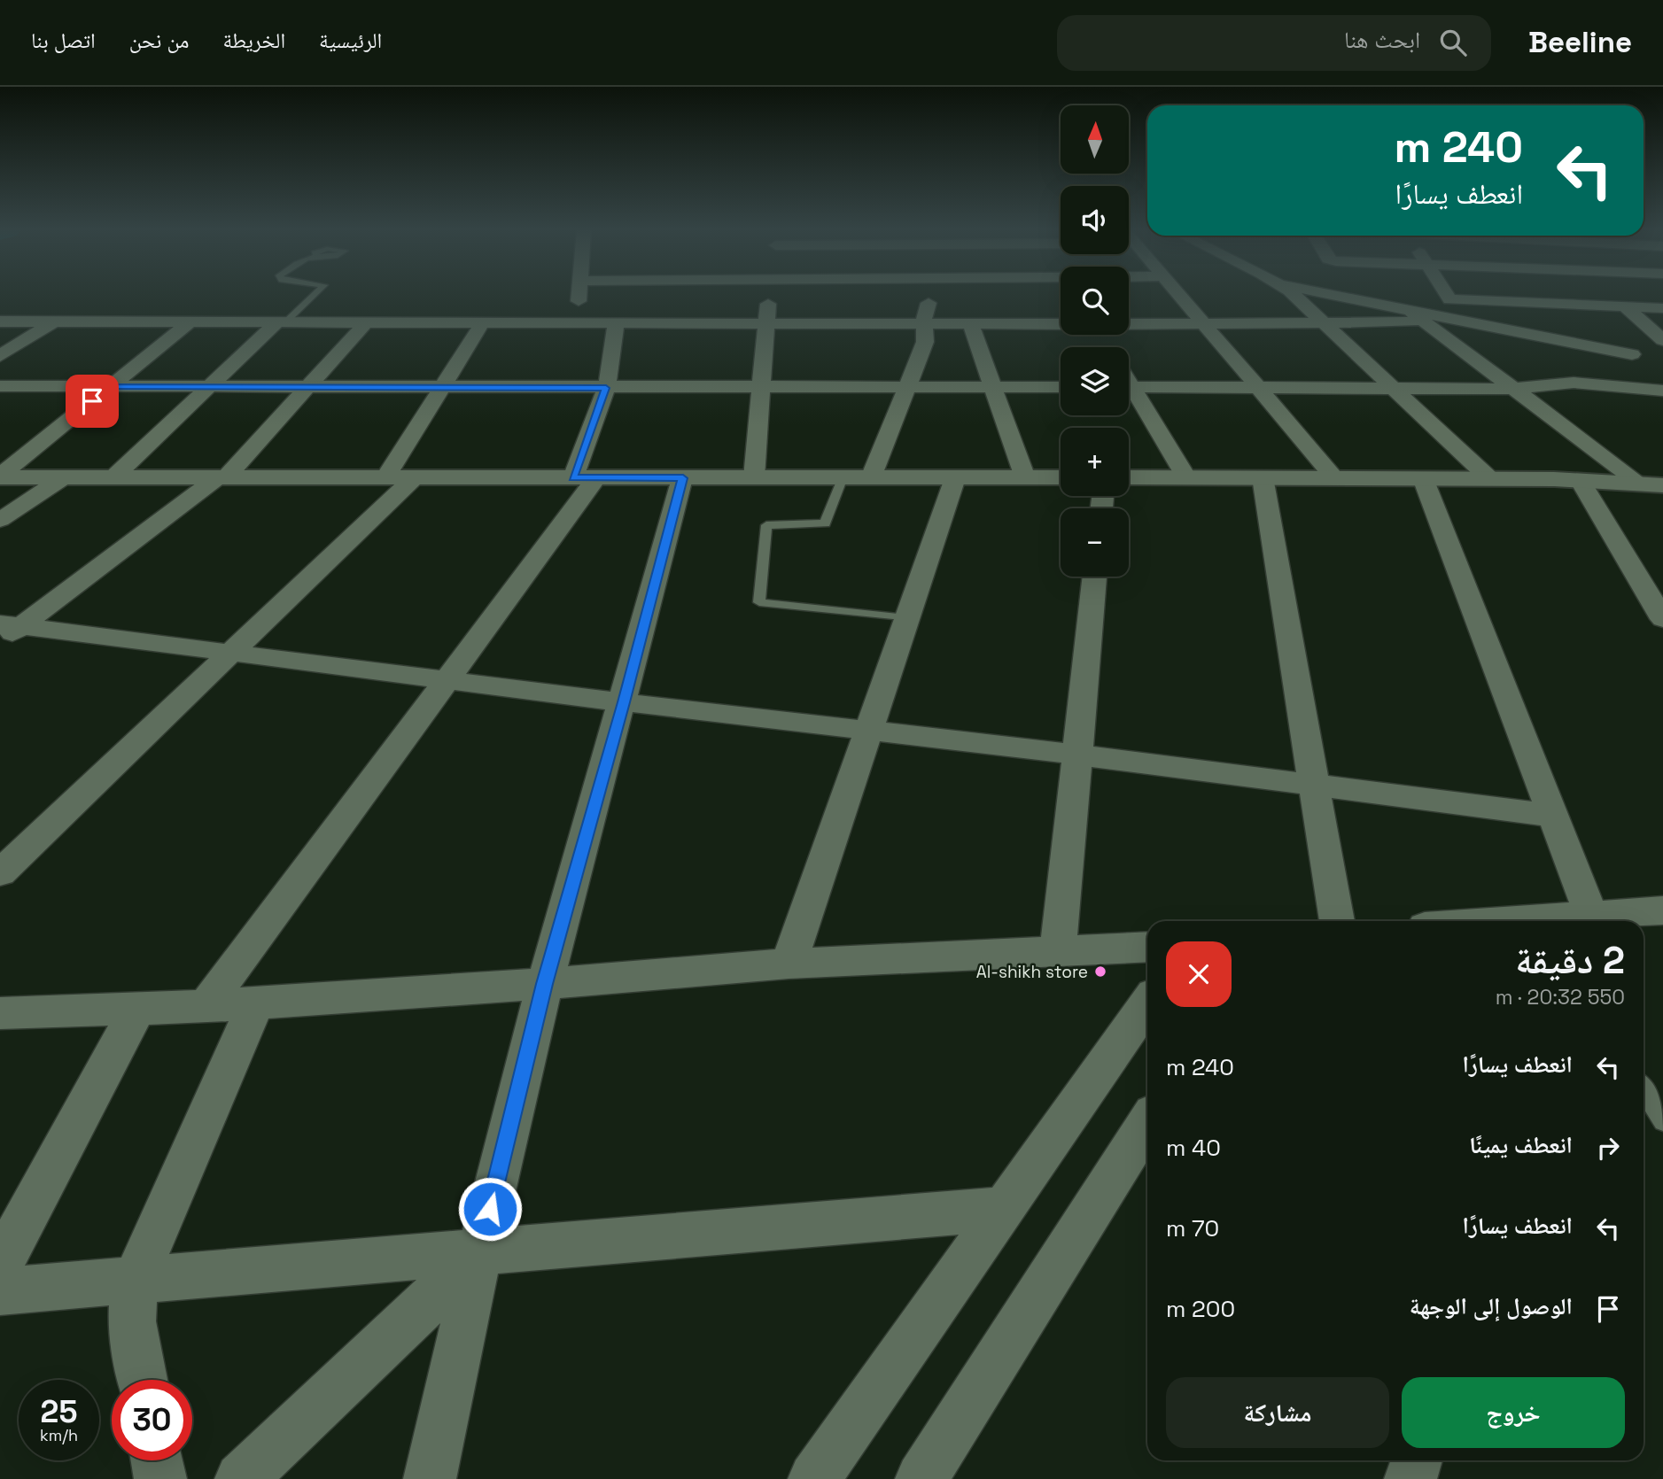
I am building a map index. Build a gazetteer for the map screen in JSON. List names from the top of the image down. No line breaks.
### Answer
{"places":["Al-shikh store"],"north":"top","page":{"header":"Beeline","search":"ابحث هنا","nav":["الرئيسية","الخريطة","من نحن","اتصل بنا"],"map_buttons":["+","−"],"turn":["240 m","انعطف يسارًا"],"heading":["2 دقيقة","550 m · 20:32"],"list":[{"name":"انعطف يسارًا","value":"240 m"},{"name":"انعطف يمينًا","value":"40 m"},{"name":"انعطف يسارًا","value":"70 m"},{"name":"الوصول إلى الوجهة","value":"200 m"}],"buttons":["خروج","مشاركة"],"speed":"25 km/h","limit":"30"}}
